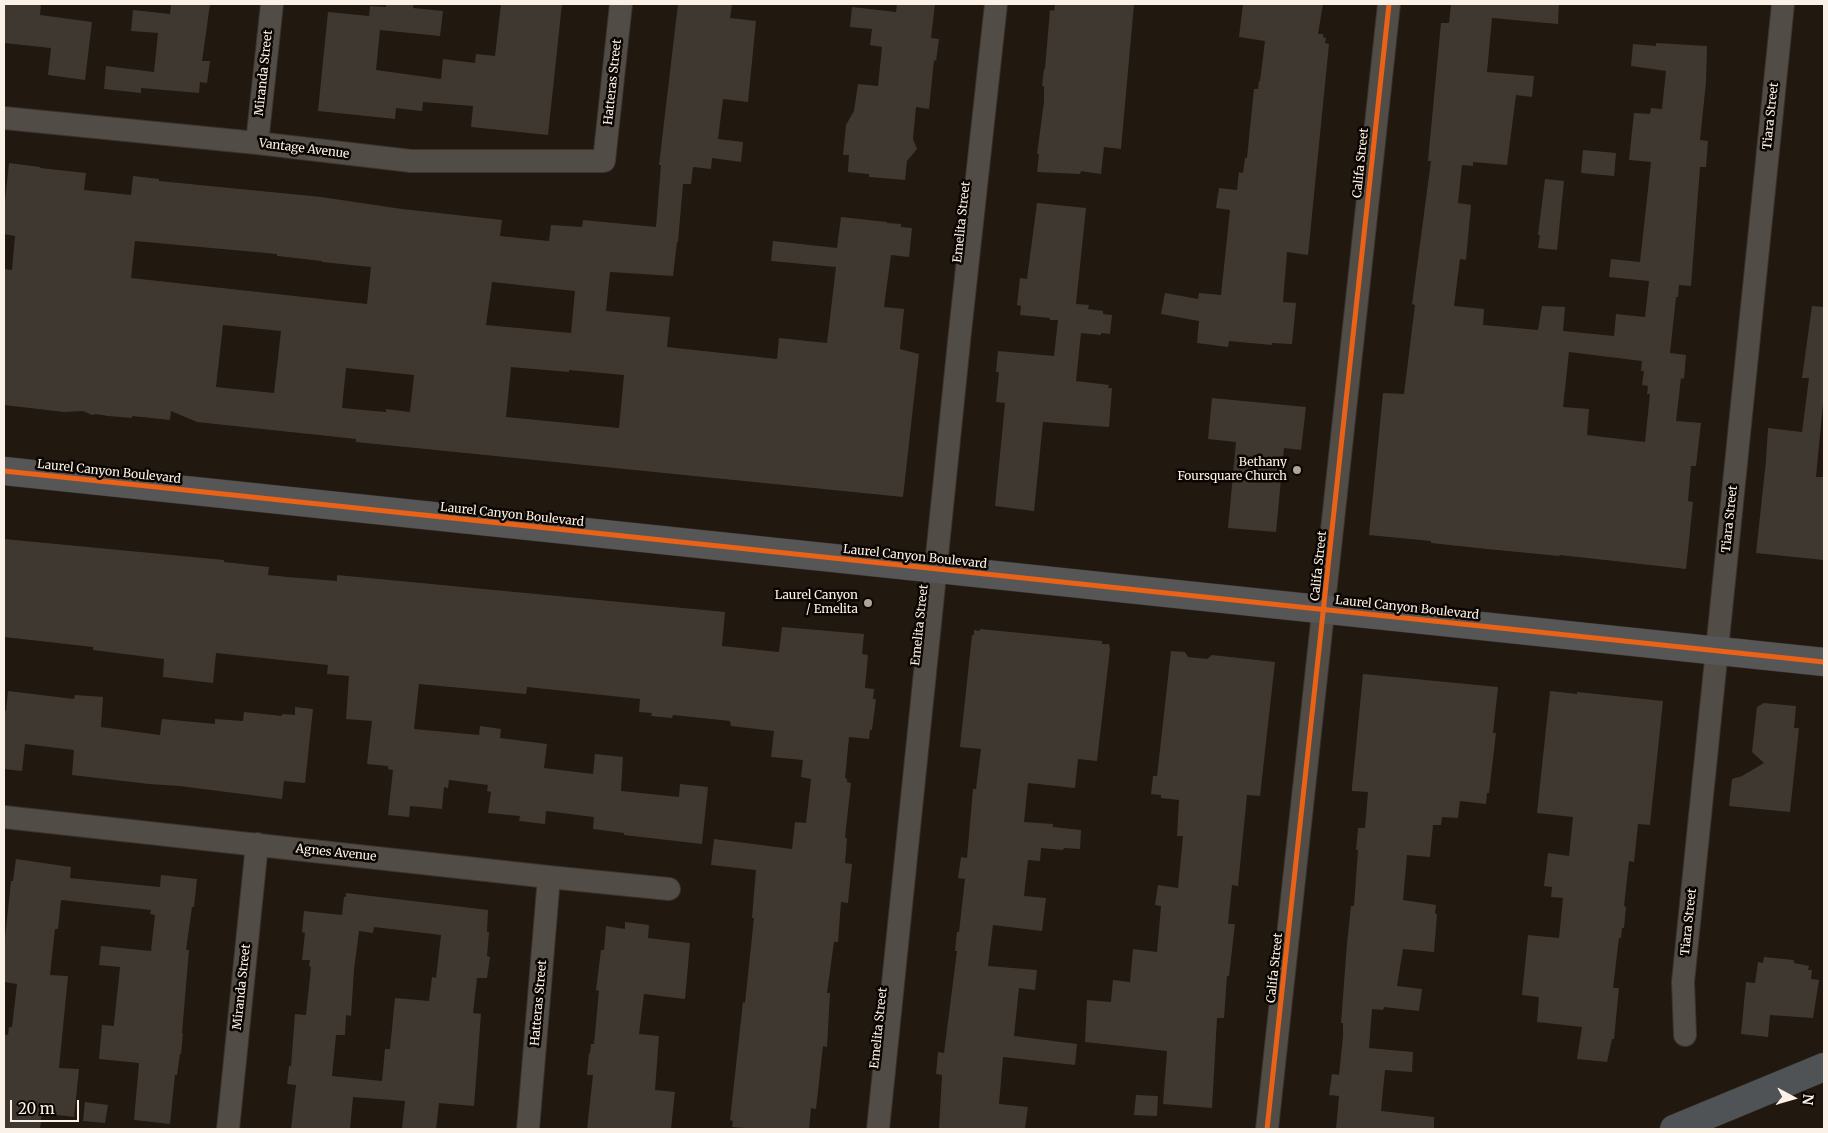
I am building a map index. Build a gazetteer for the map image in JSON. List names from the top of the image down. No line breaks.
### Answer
{"streets":{"main road":["Laurel Canyon Boulevard"],"street":["Miranda Street","Hatteras Street","Tiara Street","Vantage Avenue","Califa Street","Emelita Street","Agnes Avenue"]},"crossings":[["Miranda Street","Vantage Avenue"],["Miranda Street","Agnes Avenue"],["Hatteras Street","Vantage Avenue"],["Hatteras Street","Agnes Avenue"],["Tiara Street","Laurel Canyon Boulevard"],["Califa Street","Laurel Canyon Boulevard"],["Emelita Street","Laurel Canyon Boulevard"]],"places":["Bethany Foursquare Church","Laurel Canyon / Emelita"],"scale_bar":"20 m","north":"right"}
